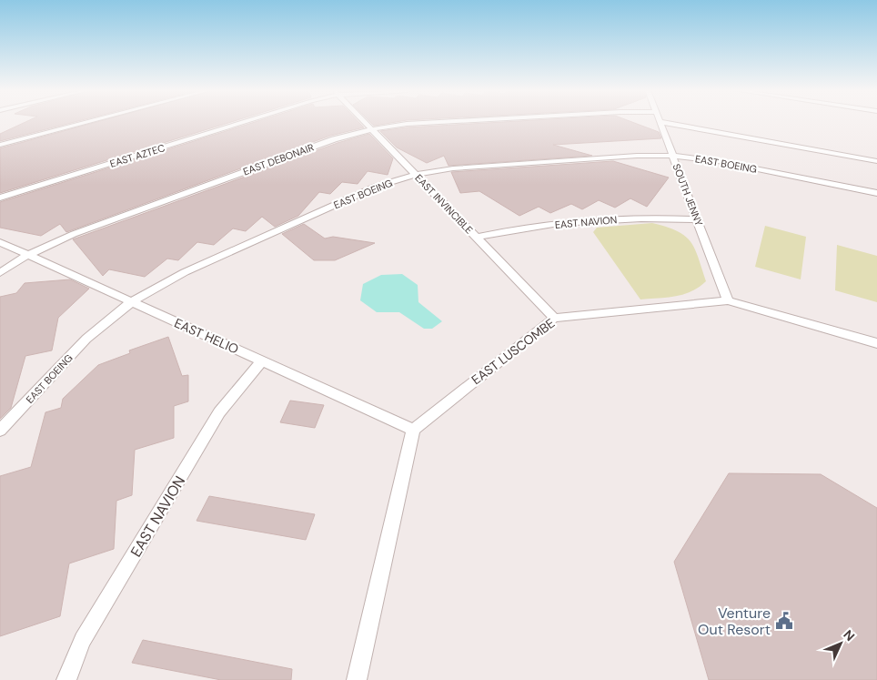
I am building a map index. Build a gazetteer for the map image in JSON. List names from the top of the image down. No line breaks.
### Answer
{"streets":{"lane":["EAST AZTEC","EAST DEBONAIR","EAST BOEING","SOUTH JENNY","EAST INVINCIBLE","EAST NAVION","EAST HELIO","EAST LUSCOMBE"]},"crossings":[["EAST DEBONAIR","EAST INVINCIBLE"],["EAST DEBONAIR","EAST HELIO"],["EAST BOEING","SOUTH JENNY"],["EAST BOEING","EAST INVINCIBLE"],["EAST BOEING","EAST HELIO"],["SOUTH JENNY","EAST NAVION"],["SOUTH JENNY","EAST LUSCOMBE"],["EAST INVINCIBLE","EAST NAVION"],["EAST INVINCIBLE","EAST LUSCOMBE"],["EAST NAVION","EAST HELIO"],["EAST HELIO","EAST LUSCOMBE"]],"places":{"public building":["Venture Out Resort"]},"north":"top right"}
